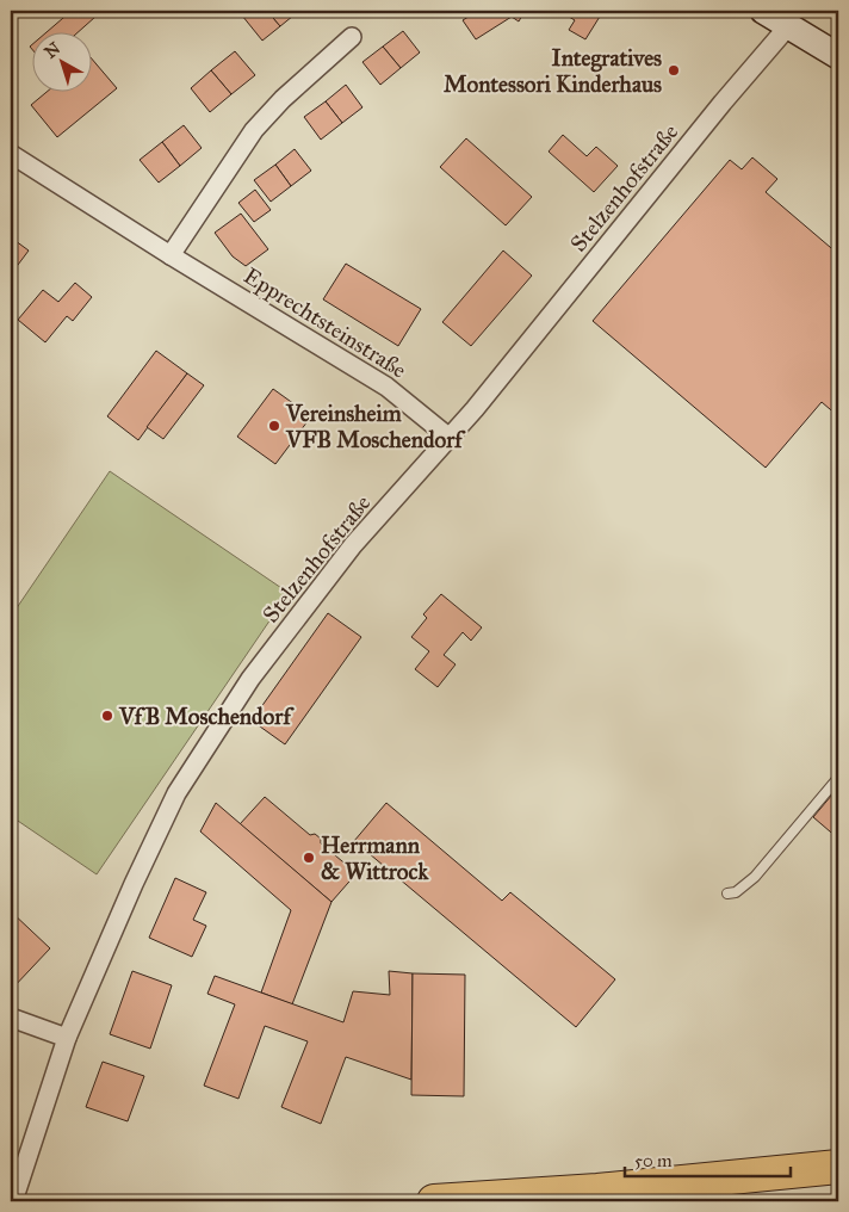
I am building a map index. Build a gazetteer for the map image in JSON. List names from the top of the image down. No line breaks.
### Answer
{"streets":{"street":["Stelzenhofstraße","Epprechtsteinstraße"]},"crossings":[["Stelzenhofstraße","Epprechtsteinstraße"]],"places":["Integratives Montessori Kinderhaus","Vereinsheim VFB Moschendorf","VfB Moschendorf","Herrmann & Wittrock"],"scale_bar":"50 m","north":"top left"}
